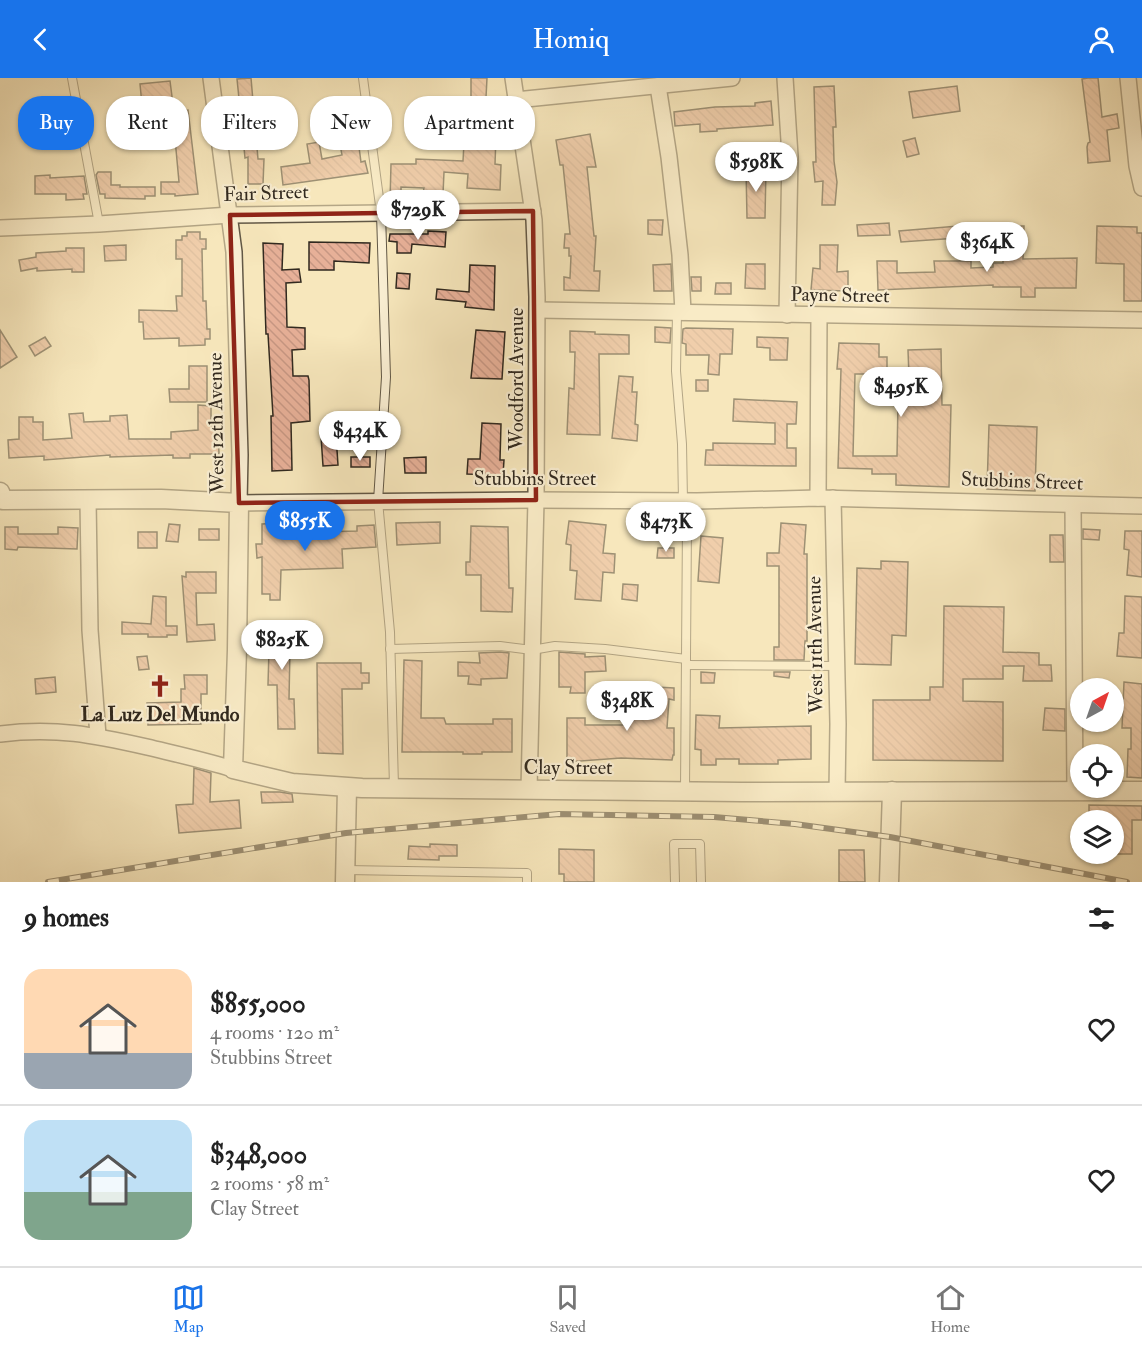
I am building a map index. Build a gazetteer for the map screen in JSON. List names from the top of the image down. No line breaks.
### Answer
{"streets":{"street":["Fair Street","Payne Street","Woodford Avenue","West 12th Avenue","Stubbins Street","West 11th Avenue","Clay Street"]},"crossings":[["Fair Street","Woodford Avenue"],["Fair Street","West 12th Avenue"],["Payne Street","Woodford Avenue"],["Payne Street","West 11th Avenue"],["Woodford Avenue","Stubbins Street"],["Woodford Avenue","Clay Street"],["West 12th Avenue","Stubbins Street"],["West 12th Avenue","Clay Street"],["Stubbins Street","West 11th Avenue"],["West 11th Avenue","Clay Street"]],"places":{"church":["La Luz Del Mundo"]},"north":"top right","page":{"header":"Homiq","chip":["Buy","Rent","Filters","New","Apartment"],"price":["$598K","$729K","$364K","$495K","$434K","$855K","$473K","$825K","$348K"],"heading":"9 homes","list":[{"name":"$855,000","note":"4 rooms · 120 m² · Stubbins Street"},{"name":"$348,000","note":"2 rooms · 58 m² · Clay Street"}],"tabs":["Map","Saved","Home"]}}
